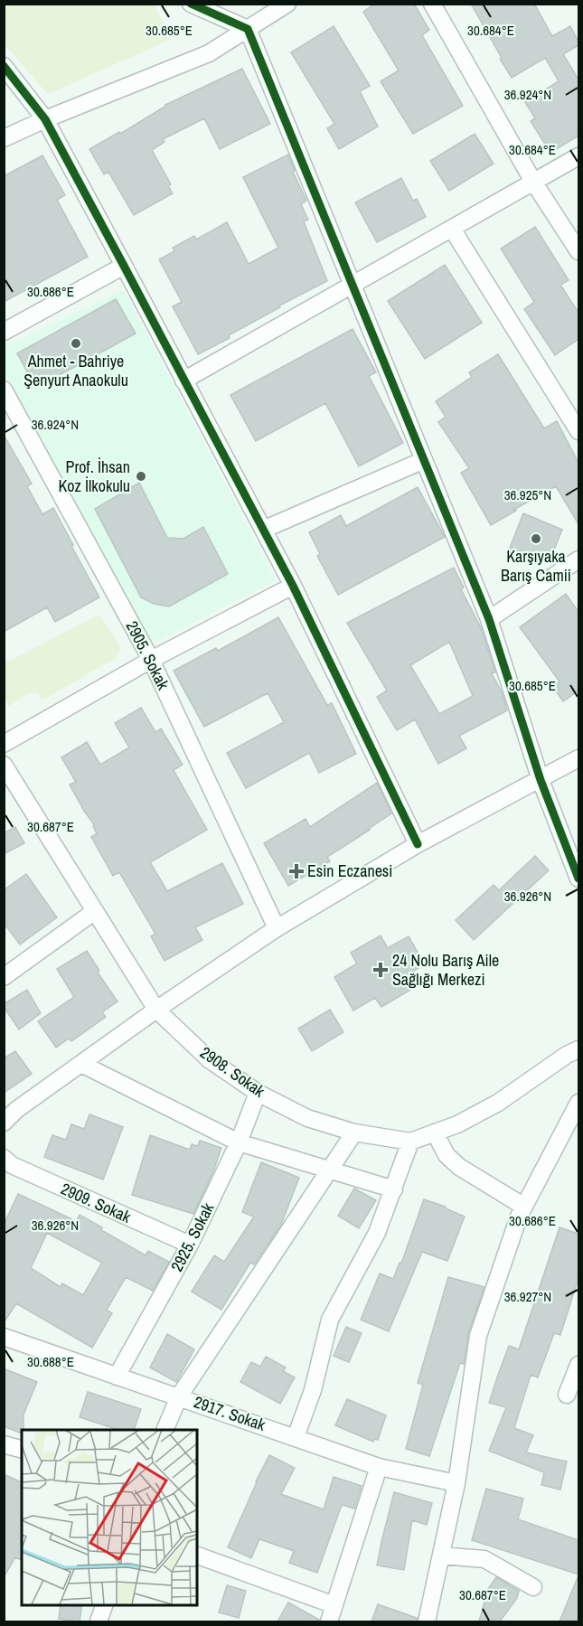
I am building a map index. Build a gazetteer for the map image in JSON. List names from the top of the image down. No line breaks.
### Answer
{"streets":{"street":["2905. Sokak","2908. Sokak","2909. Sokak","2925. Sokak","2917. Sokak"]},"crossings":[["2908. Sokak","2925. Sokak"],["2909. Sokak","2925. Sokak"],["2925. Sokak","2917. Sokak"]],"places":{"other":["Ahmet - Bahriye Şenyurt Anaokulu","Prof. İhsan Koz İlkokulu","Karşıyaka Barış Camii"],"health":["Esin Eczanesi","24 Nolu Barış Aile Sağlığı Merkezi"]},"coordinates":["30.685°E","30.684°E","36.924°N","30.686°E","36.925°N","30.687°E","36.926°N","36.927°N","30.688°E"]}
